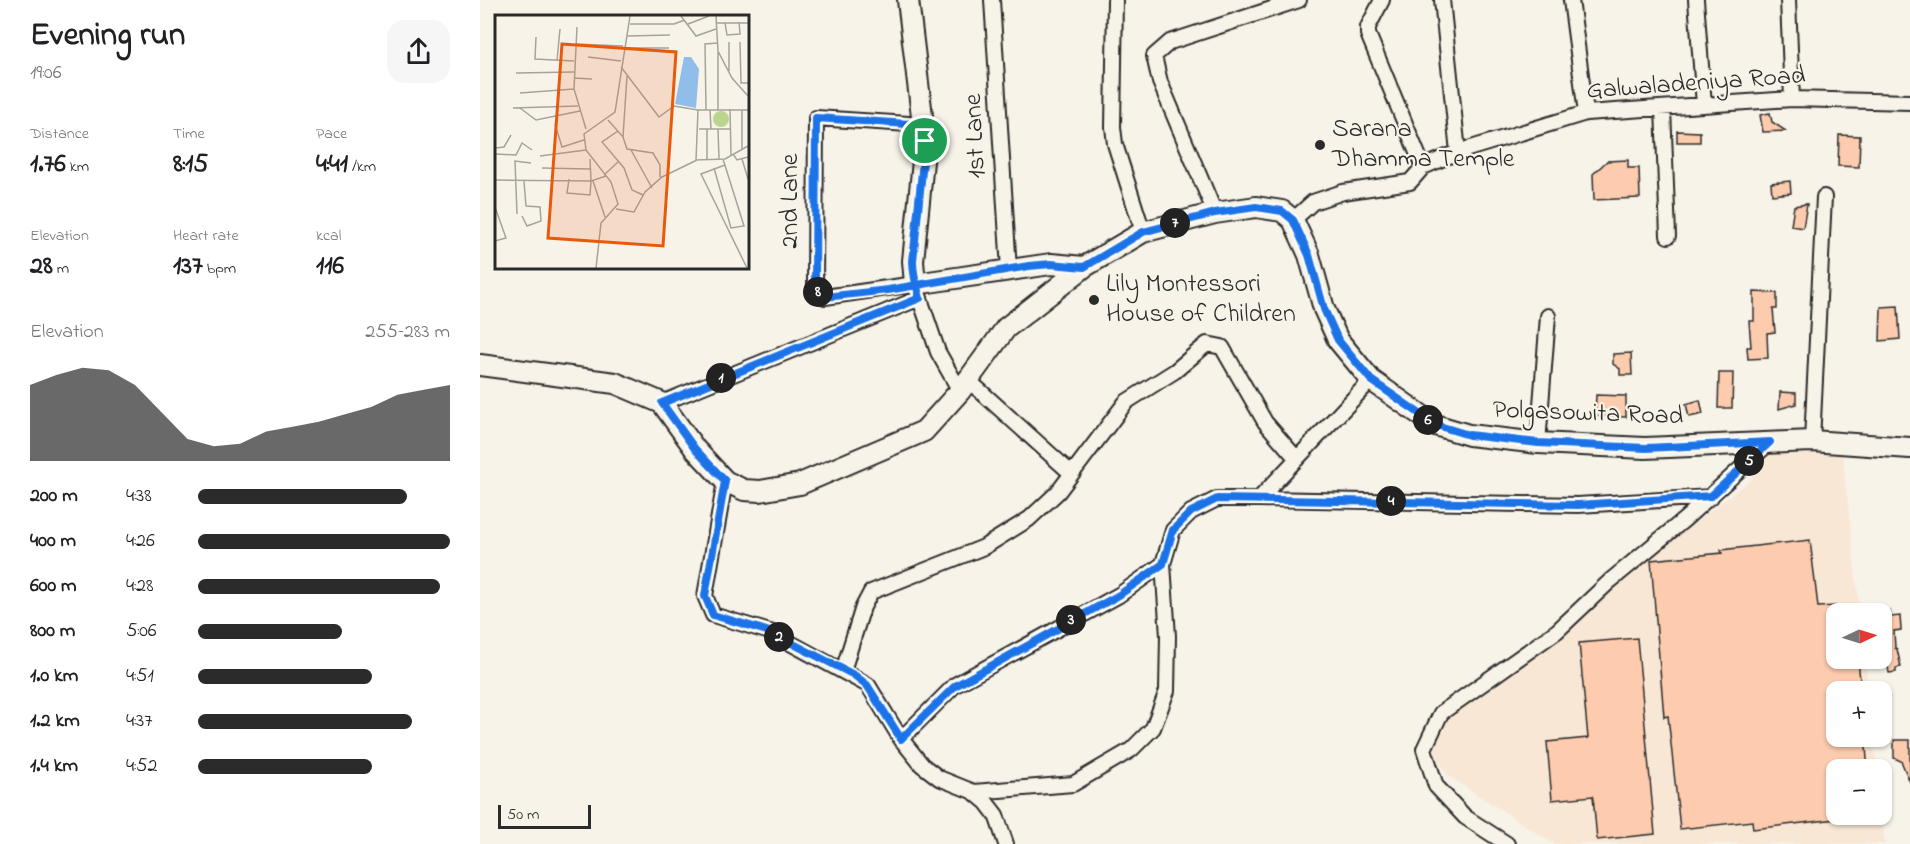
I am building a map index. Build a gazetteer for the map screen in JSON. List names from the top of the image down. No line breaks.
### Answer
{"streets":{"street":["Galwaladeniya Road","1st Lane","2nd Lane","Polgasowita Road"]},"crossings":[["Galwaladeniya Road","Polgasowita Road"]],"places":["Sarana Dhamma Temple","Lily Montessori House of Children"],"scale_bar":"50 m","north":"right","page":{"heading":["Evening run","19:06"],"stats":[["Distance","1.76 km"],["Time","8:15"],["Pace","4:41 /km"],["Elevation","28 m"],["Heart rate","137 bpm"],["kcal","116"]],"pins":["7","8","1","6","5","4","3","2"],"chart":["Elevation","255–283 m"],"list":[{"name":"200 m","note":"4:38"},{"name":"400 m","note":"4:26"},{"name":"600 m","note":"4:28"},{"name":"800 m","note":"5:06"},{"name":"1.0 km","note":"4:51"},{"name":"1.2 km","note":"4:37"},{"name":"1.4 km","note":"4:52"}],"map_buttons":["+","−"],"scale":"50 m"}}
